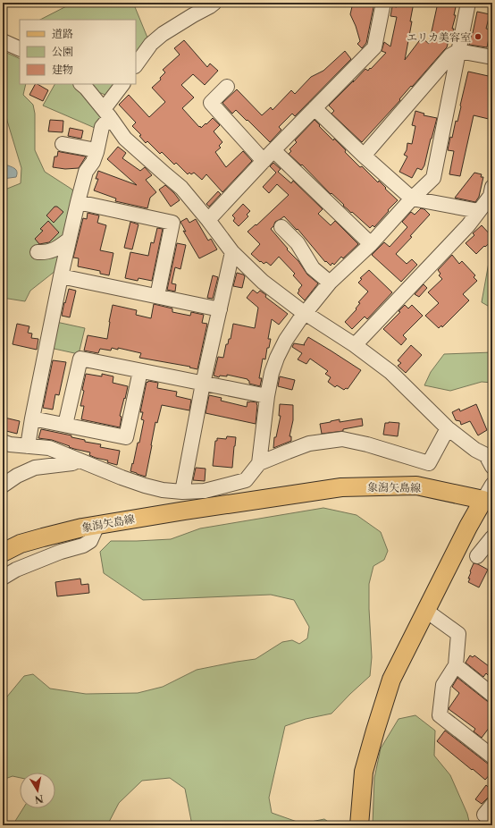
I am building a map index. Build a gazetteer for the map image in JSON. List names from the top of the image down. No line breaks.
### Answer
{"streets":{"main road":["象潟矢島線"]},"places":["エリカ美容室"],"legend":["道路","公園","建物"],"north":"bottom"}
